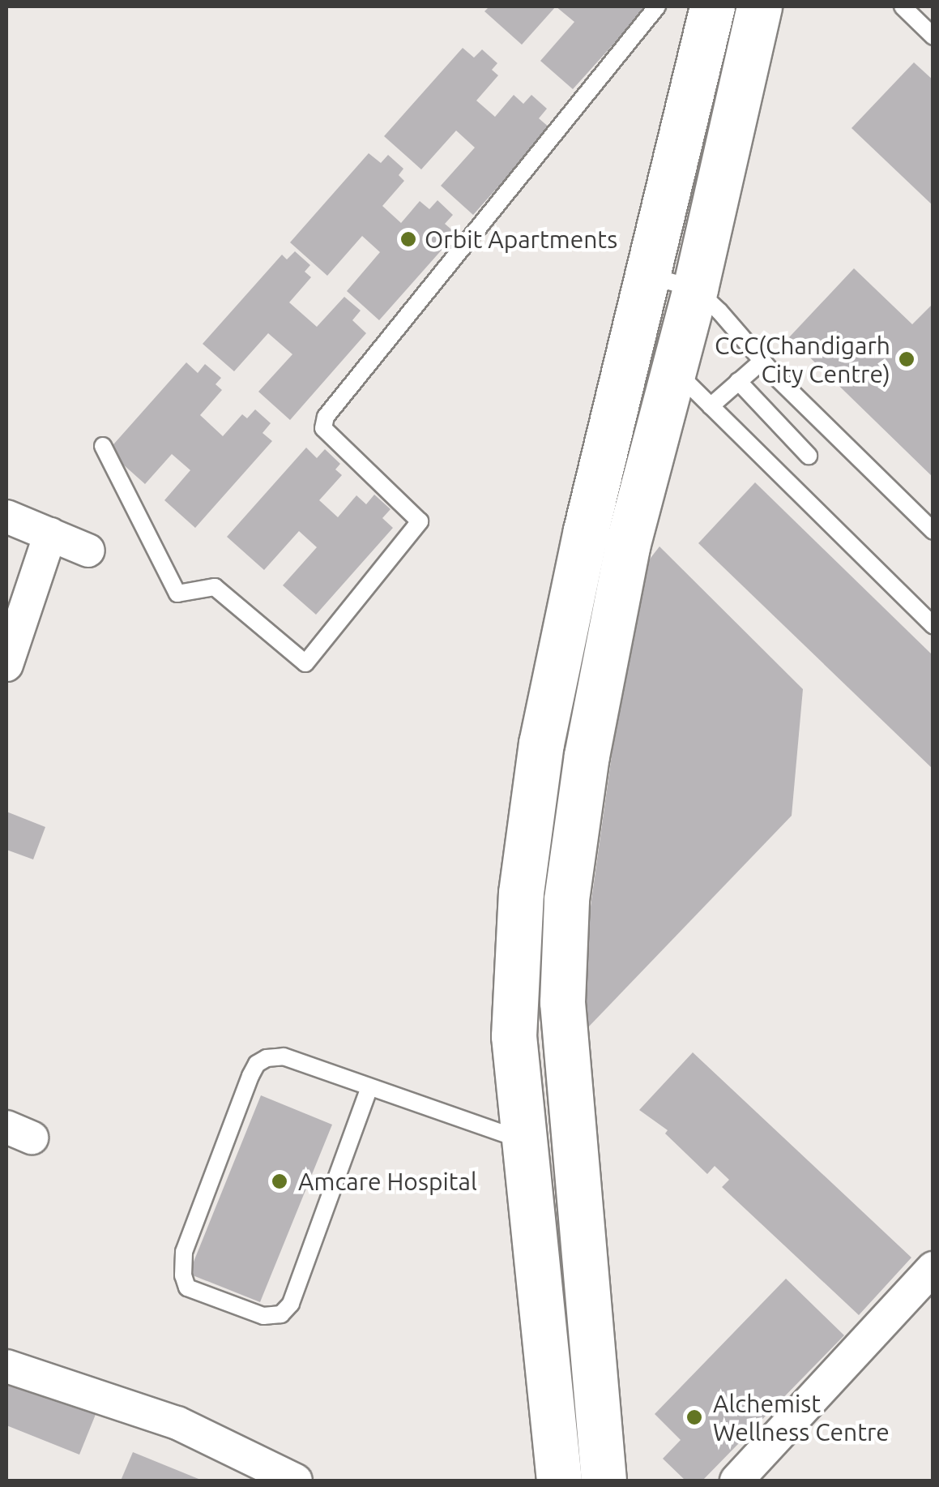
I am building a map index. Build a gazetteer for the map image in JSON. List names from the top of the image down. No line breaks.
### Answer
{"places":["Orbit Apartments","CCC(Chandigarh City Centre)","Amcare Hospital","Alchemist Wellness Centre"]}
